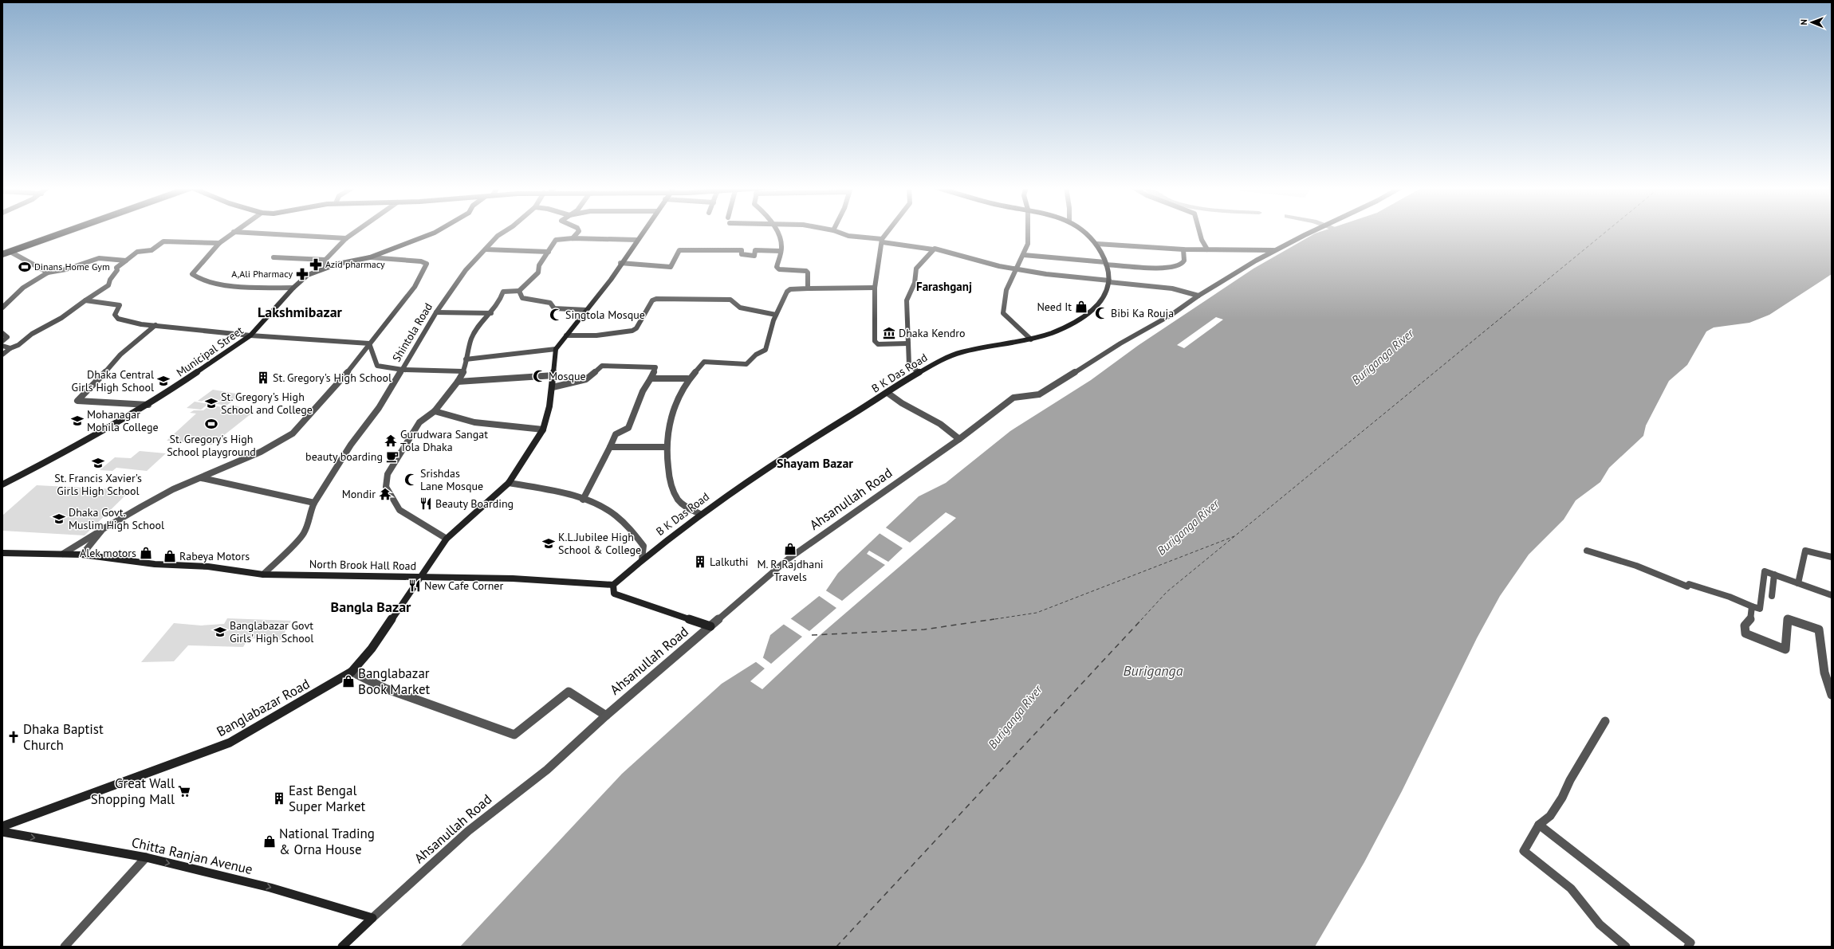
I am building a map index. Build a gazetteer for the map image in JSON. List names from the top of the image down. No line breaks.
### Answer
{"streets":{"street":["Shintola Road","Municipal Street","B K Das Road","Ahsanullah Road","North Brook Hall Road","Banglabazar Road","Chitta Ranjan Avenue"]},"crossings":[["Shintola Road","North Brook Hall Road"],["B K Das Road","North Brook Hall Road"],["Ahsanullah Road","Chitta Ranjan Avenue"],["North Brook Hall Road","Banglabazar Road"]],"one_way":["Chitta Ranjan Avenue"],"districts":["Farashganj","Lakshmibazar","Shayam Bazar","Bangla Bazar"],"water":["Buriganga River","Buriganga"],"places":{"pharmacy":["Azid pharmacy","A,Ali Pharmacy"],"sports":["Dinans Home Gym","St. Gregory's High School playground"],"shop":["Need It","M. R. Rajdhani Travels","Alek motors","Rabeya Motors","Banglabazar Book Market","National Trading & Orna House"],"mosque":["Bibi Ka Rouja","Singtola Mosque","Mosque","Srishdas Lane Mosque"],"museum":["Dhaka Kendro"],"building":["St. Gregory's High School","Lalkuthi","East Bengal Super Market"],"school or university":["Dhaka Central Girls High School","St. Gregory's High School and College","Mohanagar Mohila College","St. Francis Xavier's Girls High School","Dhaka Govt. Muslim High School","K.L.Jubilee High School & College","Banglabazar Govt Girls' High School"],"temple":["Gurudwara Sangat Tola Dhaka","Mondir"],"cafe":["beauty boarding"],"restaurant":["Beauty Boarding","New Cafe Corner"],"church":["Dhaka Baptist Church"],"supermarket":["Great Wall Shopping Mall"]},"north":"left"}
